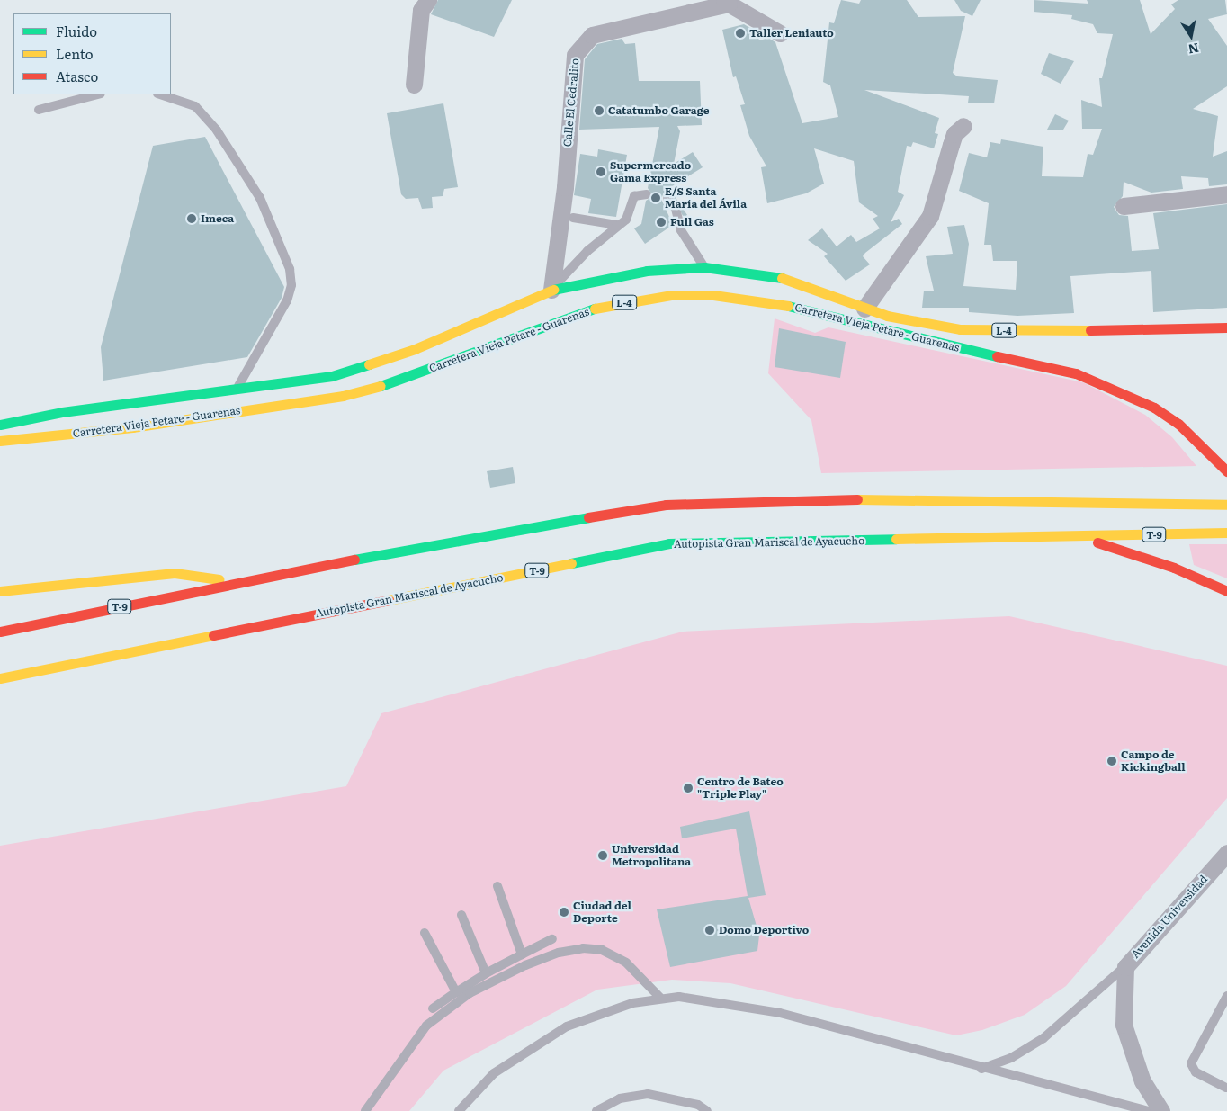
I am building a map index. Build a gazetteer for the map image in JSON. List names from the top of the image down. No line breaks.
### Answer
{"streets":{"main road":["L-4","Carretera Vieja Petare - Guarenas","T-9","Autopista Gran Mariscal de Ayacucho"],"street":["Calle El Cedralito","Avenida Universidad"]},"crossings":[["Calle El Cedralito","Carretera Vieja Petare - Guarenas"]],"places":["Taller Leniauto","Catatumbo Garage","Supermercado Gama Express","E/S Santa María del Ávila","Imeca","Full Gas","Campo de Kickingball","Centro de Bateo \"Triple Play\"","Universidad Metropolitana","Ciudad del Deporte","Domo Deportivo"],"legend":["Fluido","Lento","Atasco"],"north":"bottom"}
